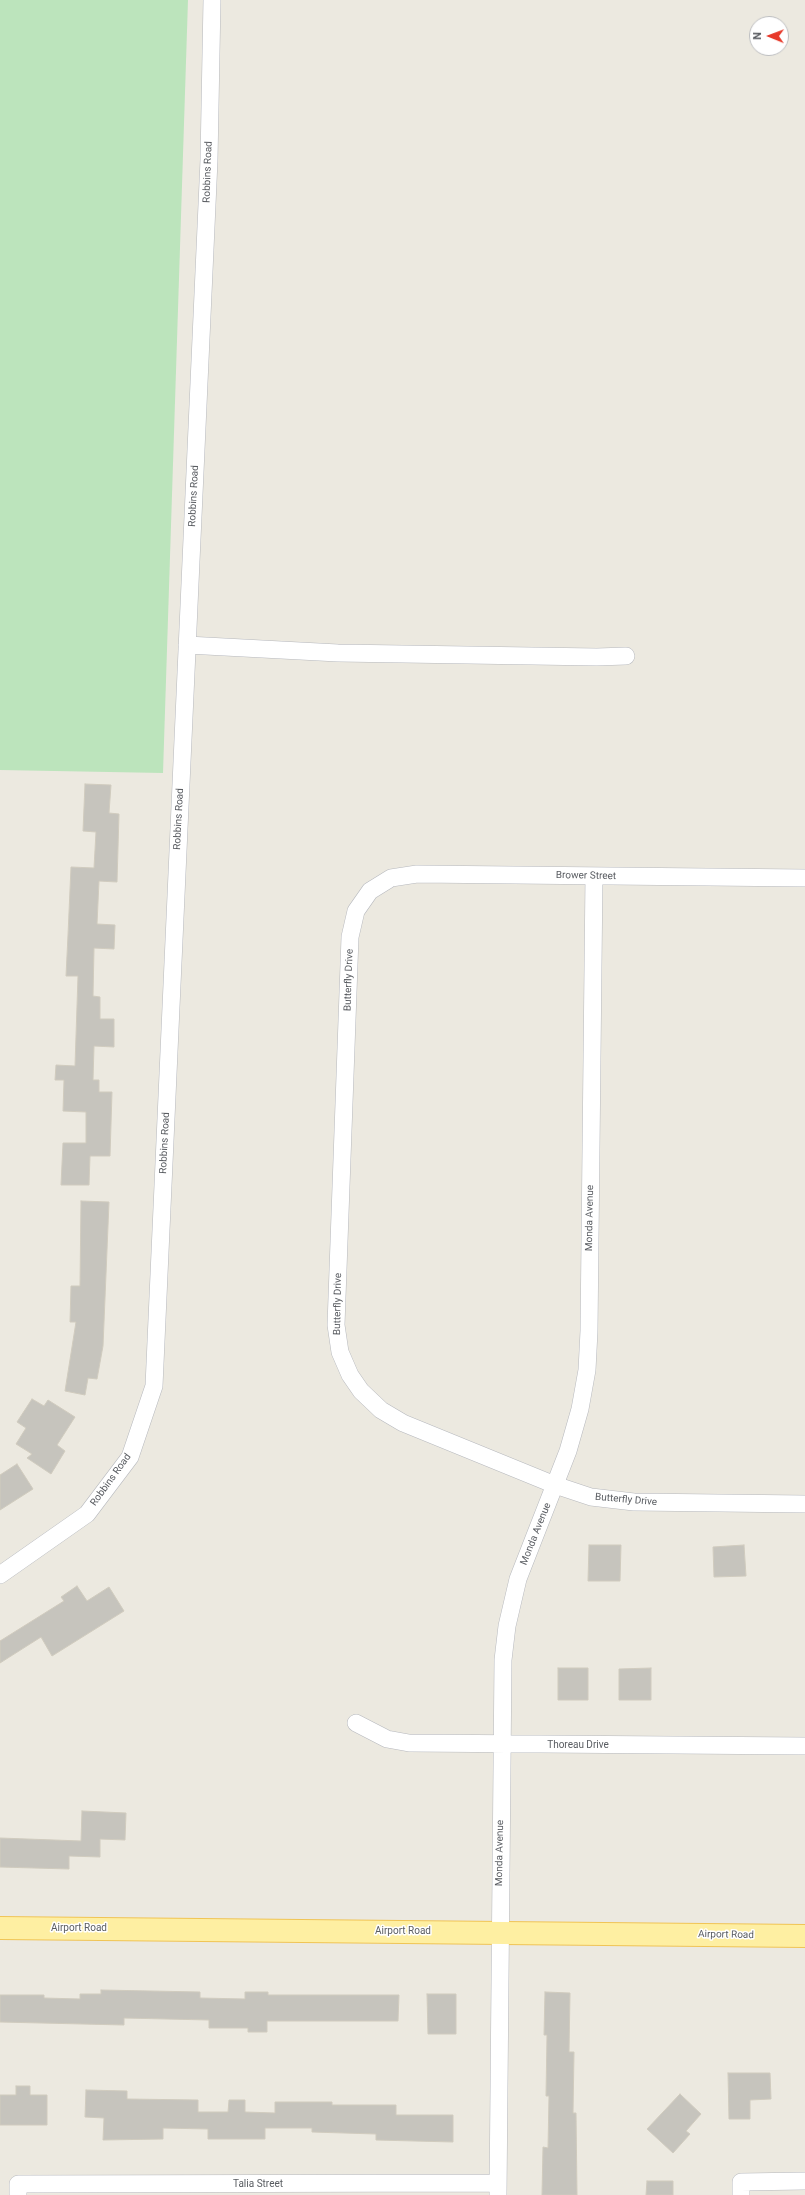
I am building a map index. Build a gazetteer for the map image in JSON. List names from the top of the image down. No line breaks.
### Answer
{"streets":{"main road":["Airport Road"],"street":["Robbins Road","Brower Street","Butterfly Drive","Monda Avenue","Thoreau Drive","Talia Street"]},"crossings":[["Brower Street","Butterfly Drive"],["Brower Street","Monda Avenue"],["Butterfly Drive","Monda Avenue"],["Monda Avenue","Thoreau Drive"],["Monda Avenue","Airport Road"],["Monda Avenue","Talia Street"]],"north":"left"}
